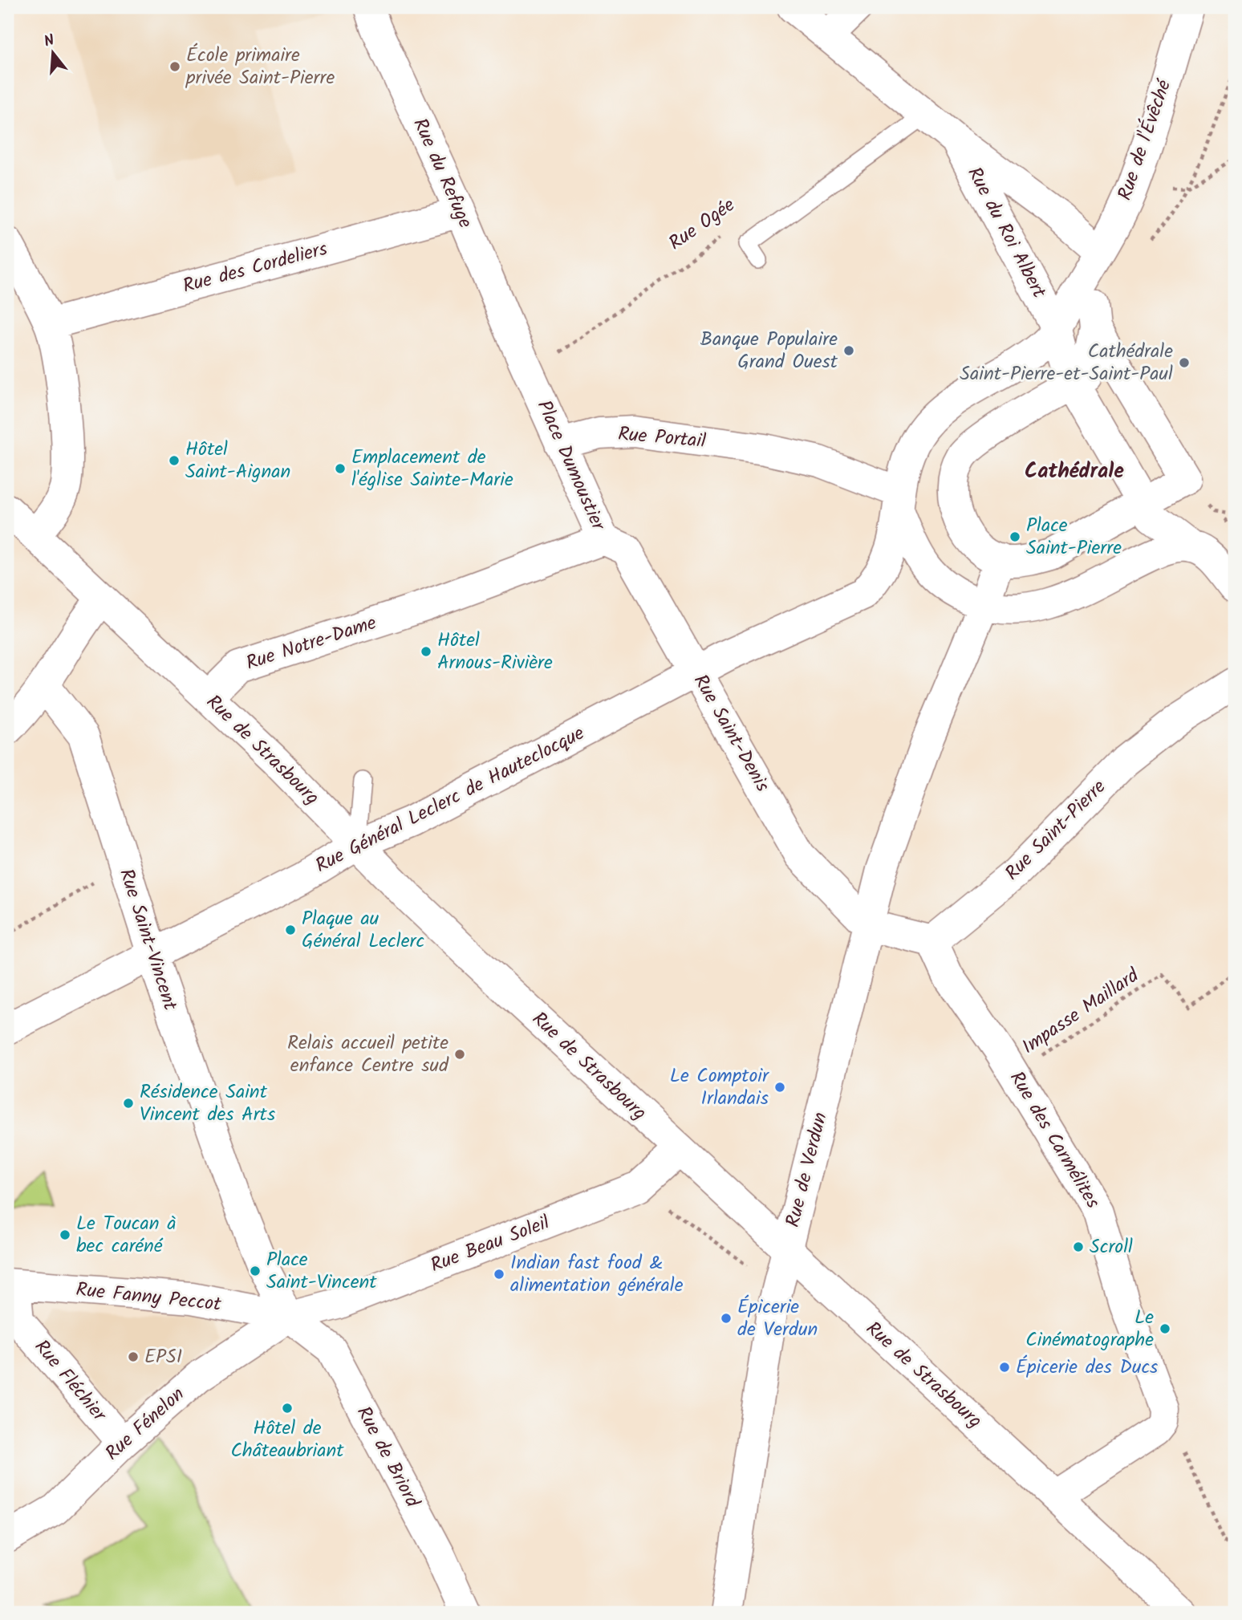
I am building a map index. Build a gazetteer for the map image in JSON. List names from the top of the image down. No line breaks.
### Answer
{"streets":{"street":["Rue de l'Évêché","Rue du Refuge","Rue du Roi Albert","Rue des Cordeliers","Rue Portail","Place Dumoustier","Rue Notre-Dame","Rue Saint-Denis","Rue de Strasbourg","Rue Général Leclerc de Hauteclocque","Rue Saint-Pierre","Rue Saint-Vincent","Rue des Carmélites","Rue de Verdun","Rue Beau Soleil","Rue Fanny Peccot","Rue Fléchier","Rue Fénelon","Rue de Briord"],"path":["Rue Ogée","Impasse Maillard"]},"crossings":[["Rue de l'Évêché","Rue du Roi Albert"],["Rue du Refuge","Rue des Cordeliers"],["Rue du Refuge","Place Dumoustier"],["Rue Ogée","Place Dumoustier"],["Rue Portail","Place Dumoustier"],["Rue Portail","Rue Général Leclerc de Hauteclocque"],["Place Dumoustier","Rue Notre-Dame"],["Place Dumoustier","Rue Saint-Denis"],["Rue Notre-Dame","Rue de Strasbourg"],["Rue Saint-Denis","Rue Général Leclerc de Hauteclocque"],["Rue Saint-Denis","Rue de Verdun"],["Rue de Strasbourg","Rue Général Leclerc de Hauteclocque"],["Rue de Strasbourg","Rue de Verdun"],["Rue de Strasbourg","Rue Beau Soleil"],["Rue Général Leclerc de Hauteclocque","Rue Saint-Vincent"],["Rue Saint-Pierre","Rue des Carmélites"],["Rue Saint-Vincent","Rue Beau Soleil"],["Rue Saint-Vincent","Rue Fanny Peccot"],["Rue Saint-Vincent","Rue Fénelon"],["Rue Saint-Vincent","Rue de Briord"],["Impasse Maillard","Rue des Carmélites"],["Rue Beau Soleil","Rue Fanny Peccot"],["Rue Beau Soleil","Rue Fénelon"],["Rue Beau Soleil","Rue de Briord"],["Rue Fanny Peccot","Rue Fléchier"],["Rue Fanny Peccot","Rue Fénelon"],["Rue Fanny Peccot","Rue de Briord"],["Rue Fléchier","Rue Fénelon"],["Rue Fénelon","Rue de Briord"]],"districts":["Cathédrale"],"places":["École primaire privée Saint-Pierre","Banque Populaire Grand Ouest","Cathédrale Saint-Pierre-et-Saint-Paul","Hôtel Saint-Aignan","Emplacement de l'église Sainte-Marie","Place Saint-Pierre","Hôtel Arnous-Rivière","Plaque au Général Leclerc","Relais accueil petite enfance Centre sud","Le Comptoir Irlandais","Résidence Saint Vincent des Arts","Le Toucan à bec caréné","Scroll","Place Saint-Vincent","Indian fast food & alimentation générale","Épicerie de Verdun","Le Cinématographe","EPSI","Épicerie des Ducs","Hôtel de Châteaubriant"],"north":"top"}
